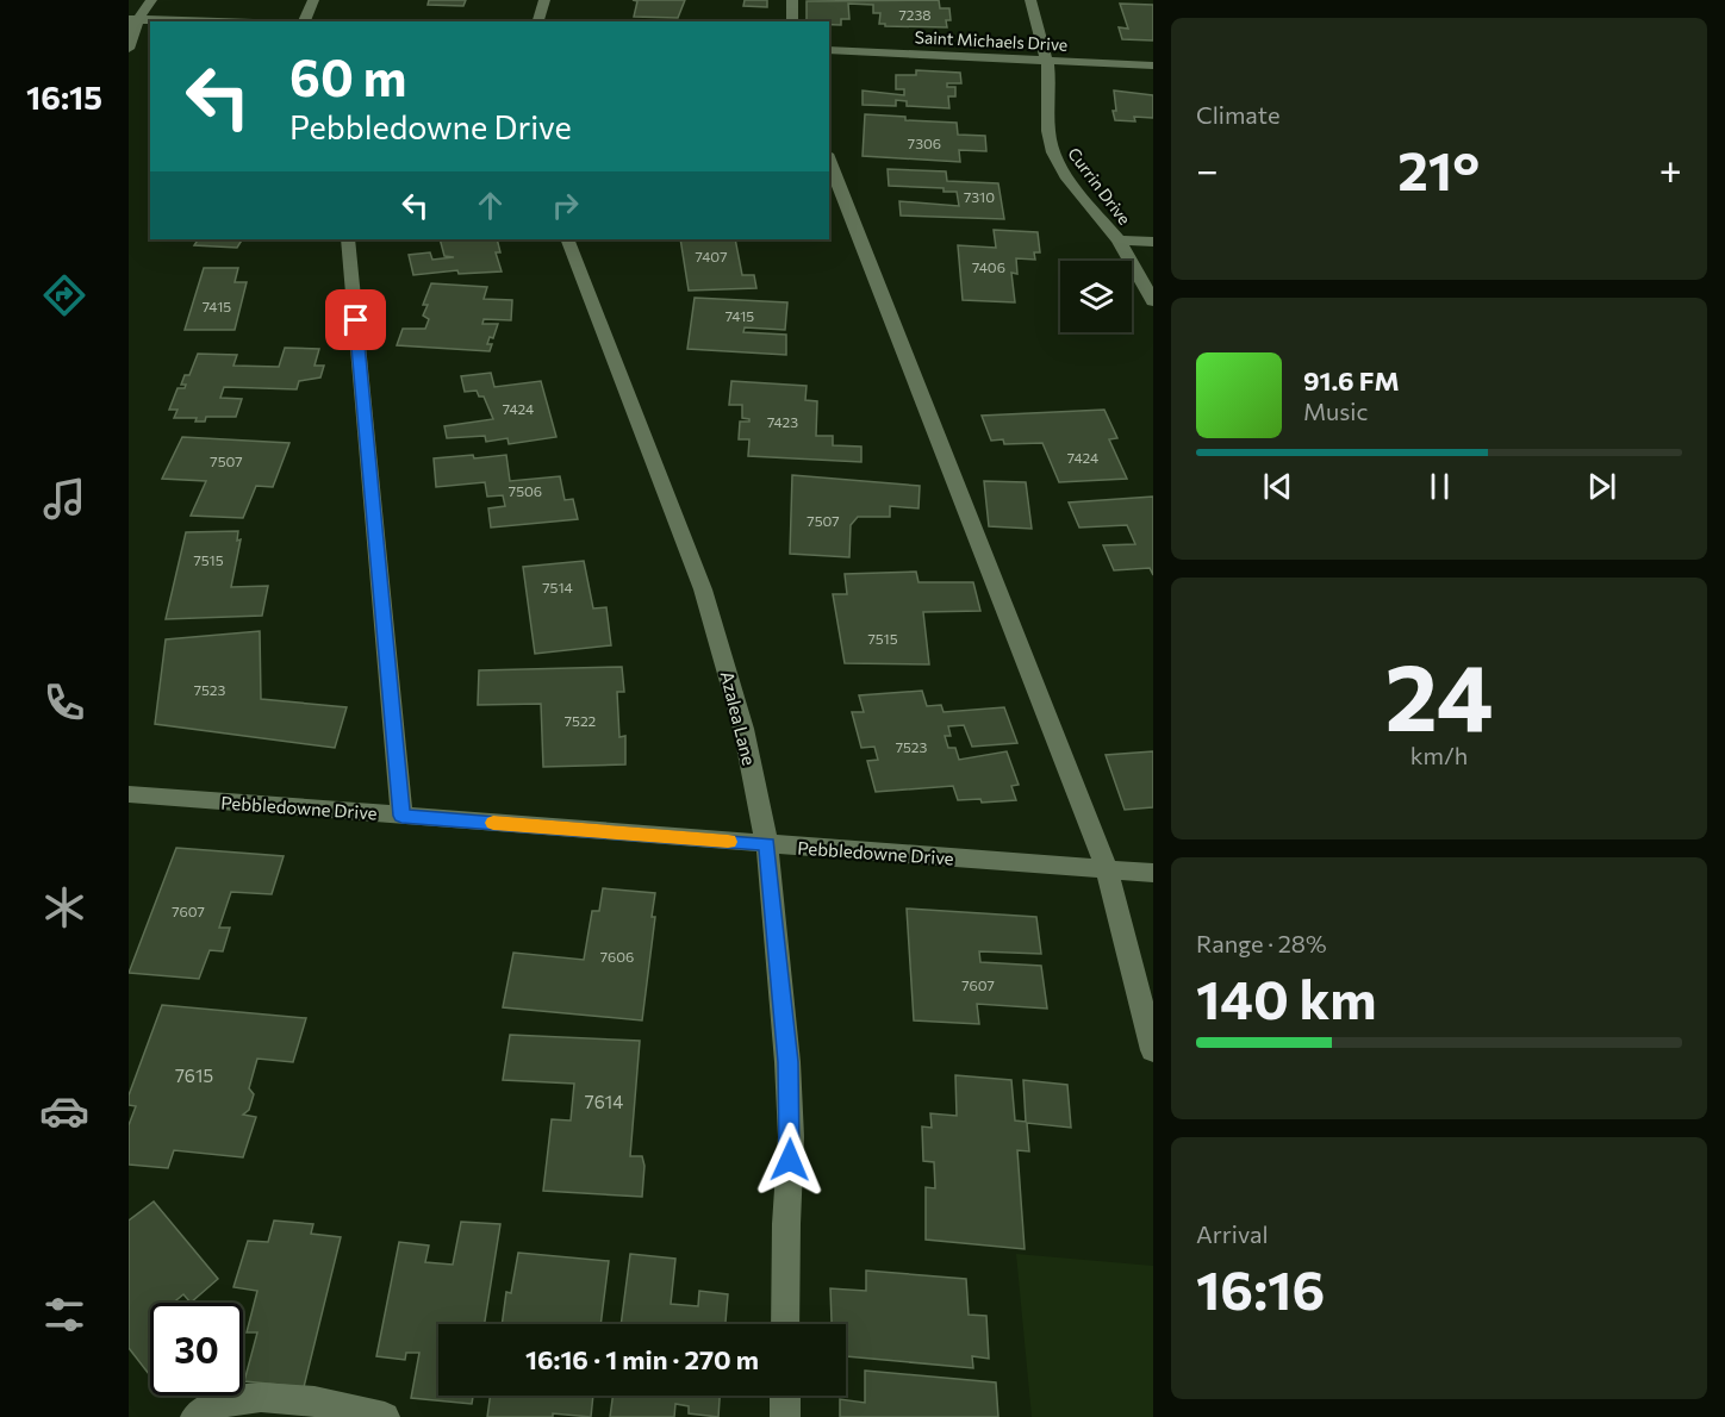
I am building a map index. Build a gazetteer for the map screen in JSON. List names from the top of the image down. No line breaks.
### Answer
{"streets":{"street":["Saint Michaels Drive","Currin Drive","Azalea Lane","Pebbledowne Drive"]},"crossings":[["Saint Michaels Drive","Currin Drive"],["Azalea Lane","Pebbledowne Drive"]],"house_numbers":["7238","7306","7310","7407","7406","7415","7415","7424","7423","7424","7507","7506","7507","7515","7514","7515","7523","7522","7523","7607","7606","7607","7615","7614"],"page":{"tabs":"16:15","tile":["Climate",["24","km/h"],["Range · 28%","140 km"],["Arrival","16:16"]],"turn":["60 m","Pebbledowne Drive"],"heat":["−","21°","+"],"song":["91.6 FM","Music"],"limit":"30","trip":"16:16 · 1 min · 270 m"}}
